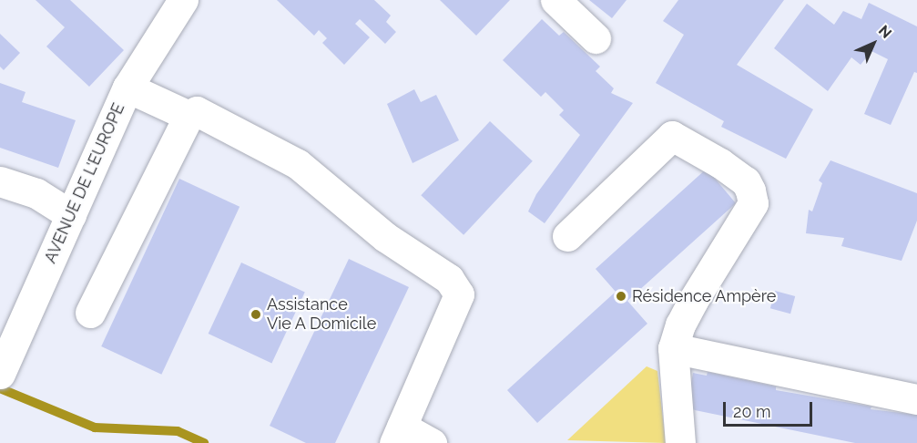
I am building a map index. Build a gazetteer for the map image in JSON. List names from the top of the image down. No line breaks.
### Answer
{"streets":{"street":["AVENUE DE L'EUROPE"]},"places":["Résidence Ampère","Assistance Vie A Domicile"],"scale_bar":"20 m","north":"top right"}
